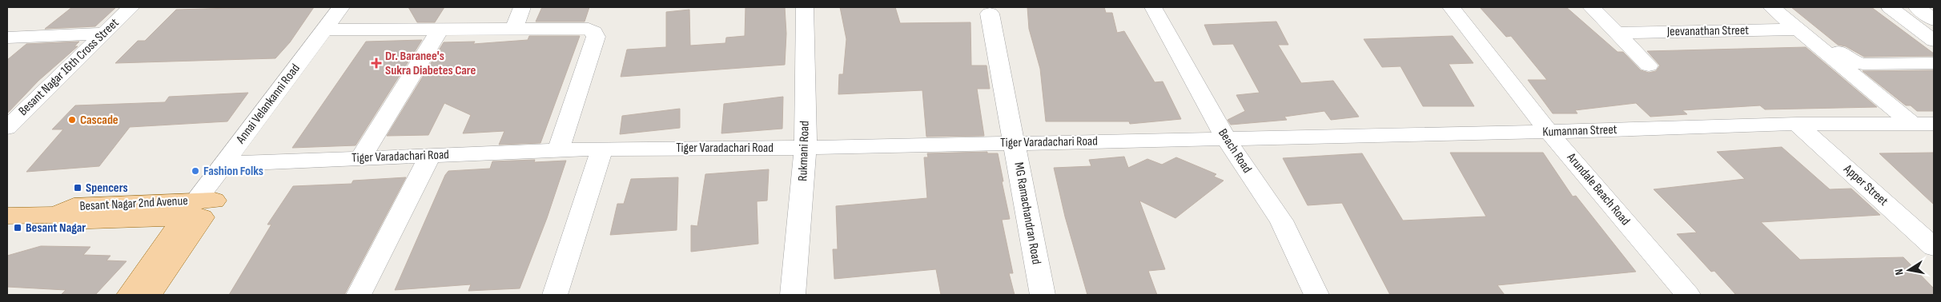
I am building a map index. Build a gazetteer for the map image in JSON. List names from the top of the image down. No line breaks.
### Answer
{"streets":{"street":["Jeevanathan Street","Besant Nagar 16th Cross Street","Annai Velankanni Road","Kumannan Street","Tiger Varadachari Road","Rukmani Road","Beach Road","Apper Street","Arundale Beach Road","MG Ramachandran Road"]},"crossings":[["Annai Velankanni Road","Tiger Varadachari Road"],["Kumannan Street","Tiger Varadachari Road"],["Kumannan Street","Beach Road"],["Kumannan Street","Apper Street"],["Kumannan Street","Arundale Beach Road"],["Tiger Varadachari Road","Rukmani Road"],["Tiger Varadachari Road","Beach Road"],["Tiger Varadachari Road","MG Ramachandran Road"]],"places":{"health":["Dr. Baranee's Sukra Diabetes Care"],"other":["Cascade","Fashion Folks"],"transit":["Spencers","Besant Nagar"]},"north":"left"}
